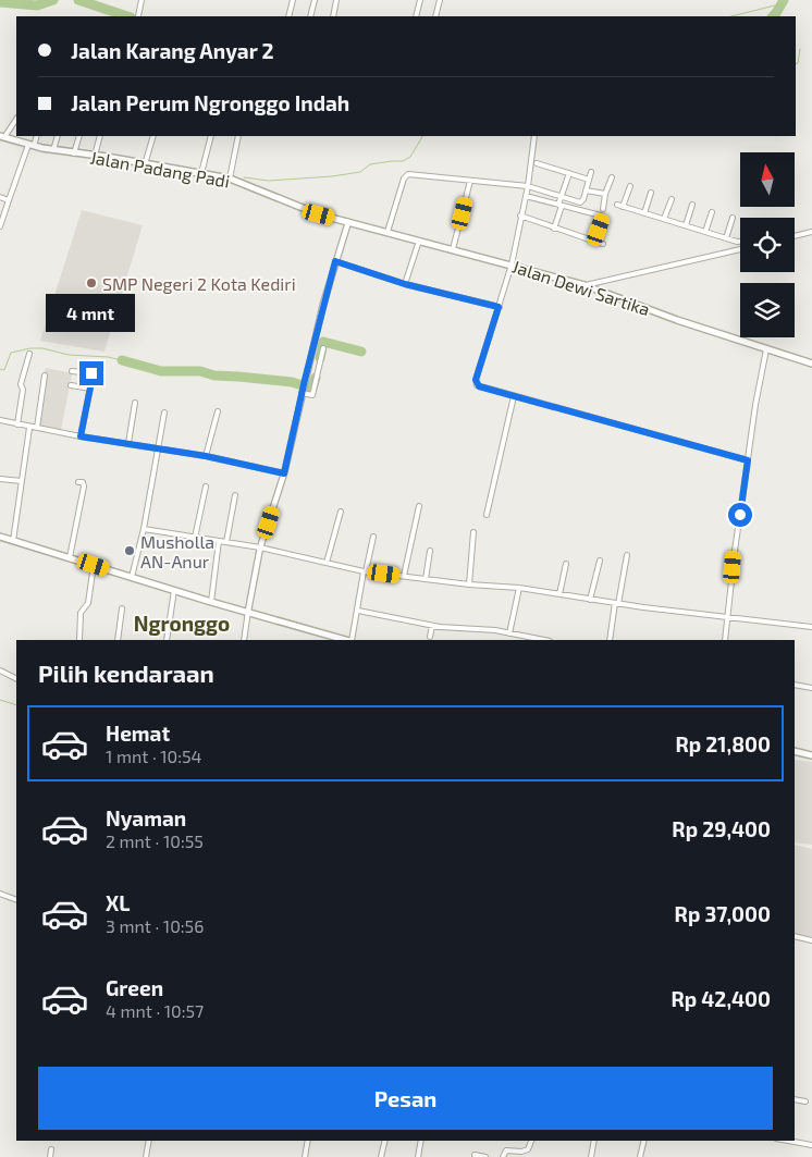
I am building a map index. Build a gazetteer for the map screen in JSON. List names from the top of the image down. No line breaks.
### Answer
{"streets":{"main road":["Jalan Padang Padi","Jalan Dewi Sartika"]},"crossings":[["Jalan Padang Padi","Jalan Dewi Sartika"]],"districts":["Ngronggo"],"places":["SMP Negeri 2 Kota Kediri","Musholla AN-Anur"],"north":"top","page":{"banner":["Jalan Karang Anyar 2","Jalan Perum Ngronggo Indah"],"bubble":"4 mnt","heading":"Pilih kendaraan","list":[{"name":"Hemat","note":"1 mnt · 10:54","value":"Rp 21,800"},{"name":"Nyaman","note":"2 mnt · 10:55","value":"Rp 29,400"},{"name":"XL","note":"3 mnt · 10:56","value":"Rp 37,000"},{"name":"Green","note":"4 mnt · 10:57","value":"Rp 42,400"}],"buttons":"Pesan"}}
